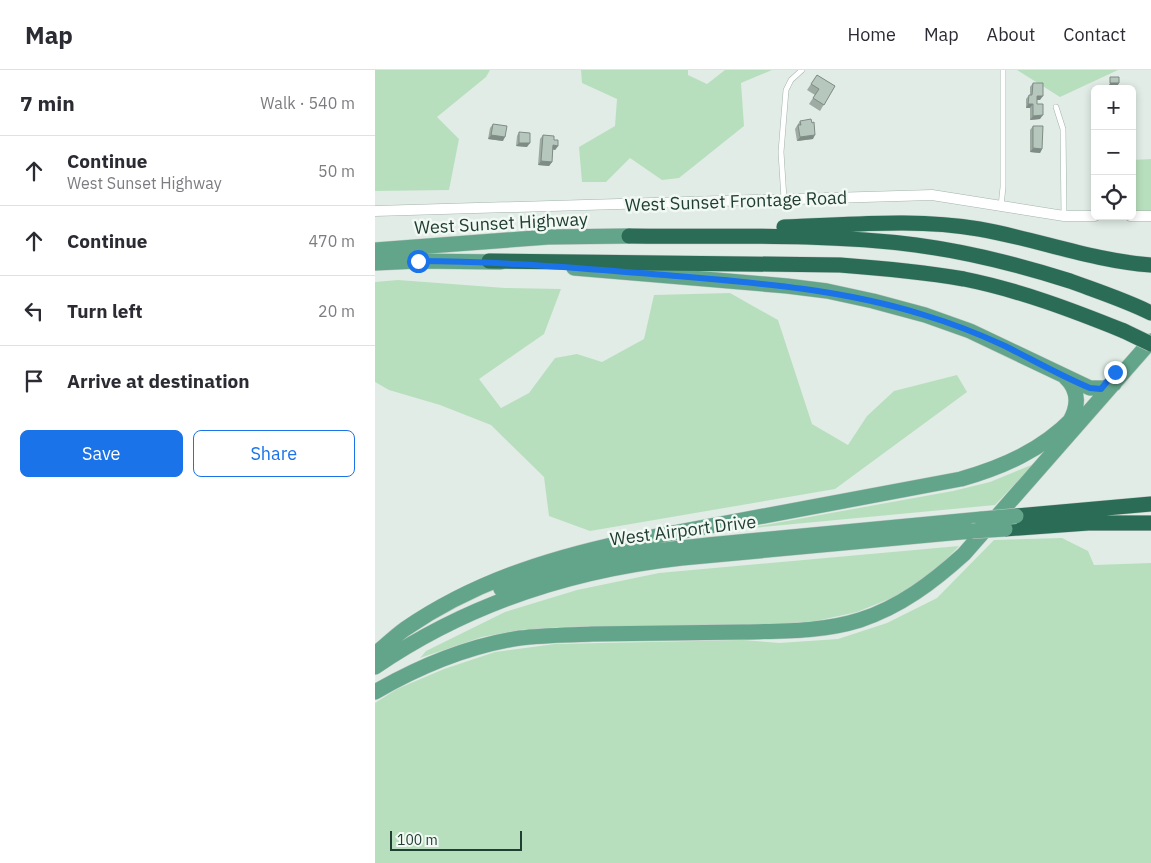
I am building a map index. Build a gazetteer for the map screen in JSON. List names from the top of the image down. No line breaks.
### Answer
{"streets":{"main road":["West Sunset Highway","West Airport Drive"],"street":["West Sunset Frontage Road"]},"scale_bar":"100 m","page":{"header":"Map","nav":["Home","Map","About","Contact"],"heading":["7 min","Walk · 540 m"],"map_buttons":["+","−"],"list":[["Continue","West Sunset Highway","50 m"],["Continue","470 m"],["Turn left","20 m"],"Arrive at destination"],"buttons":["Save","Share"],"scale":"100 m"}}
